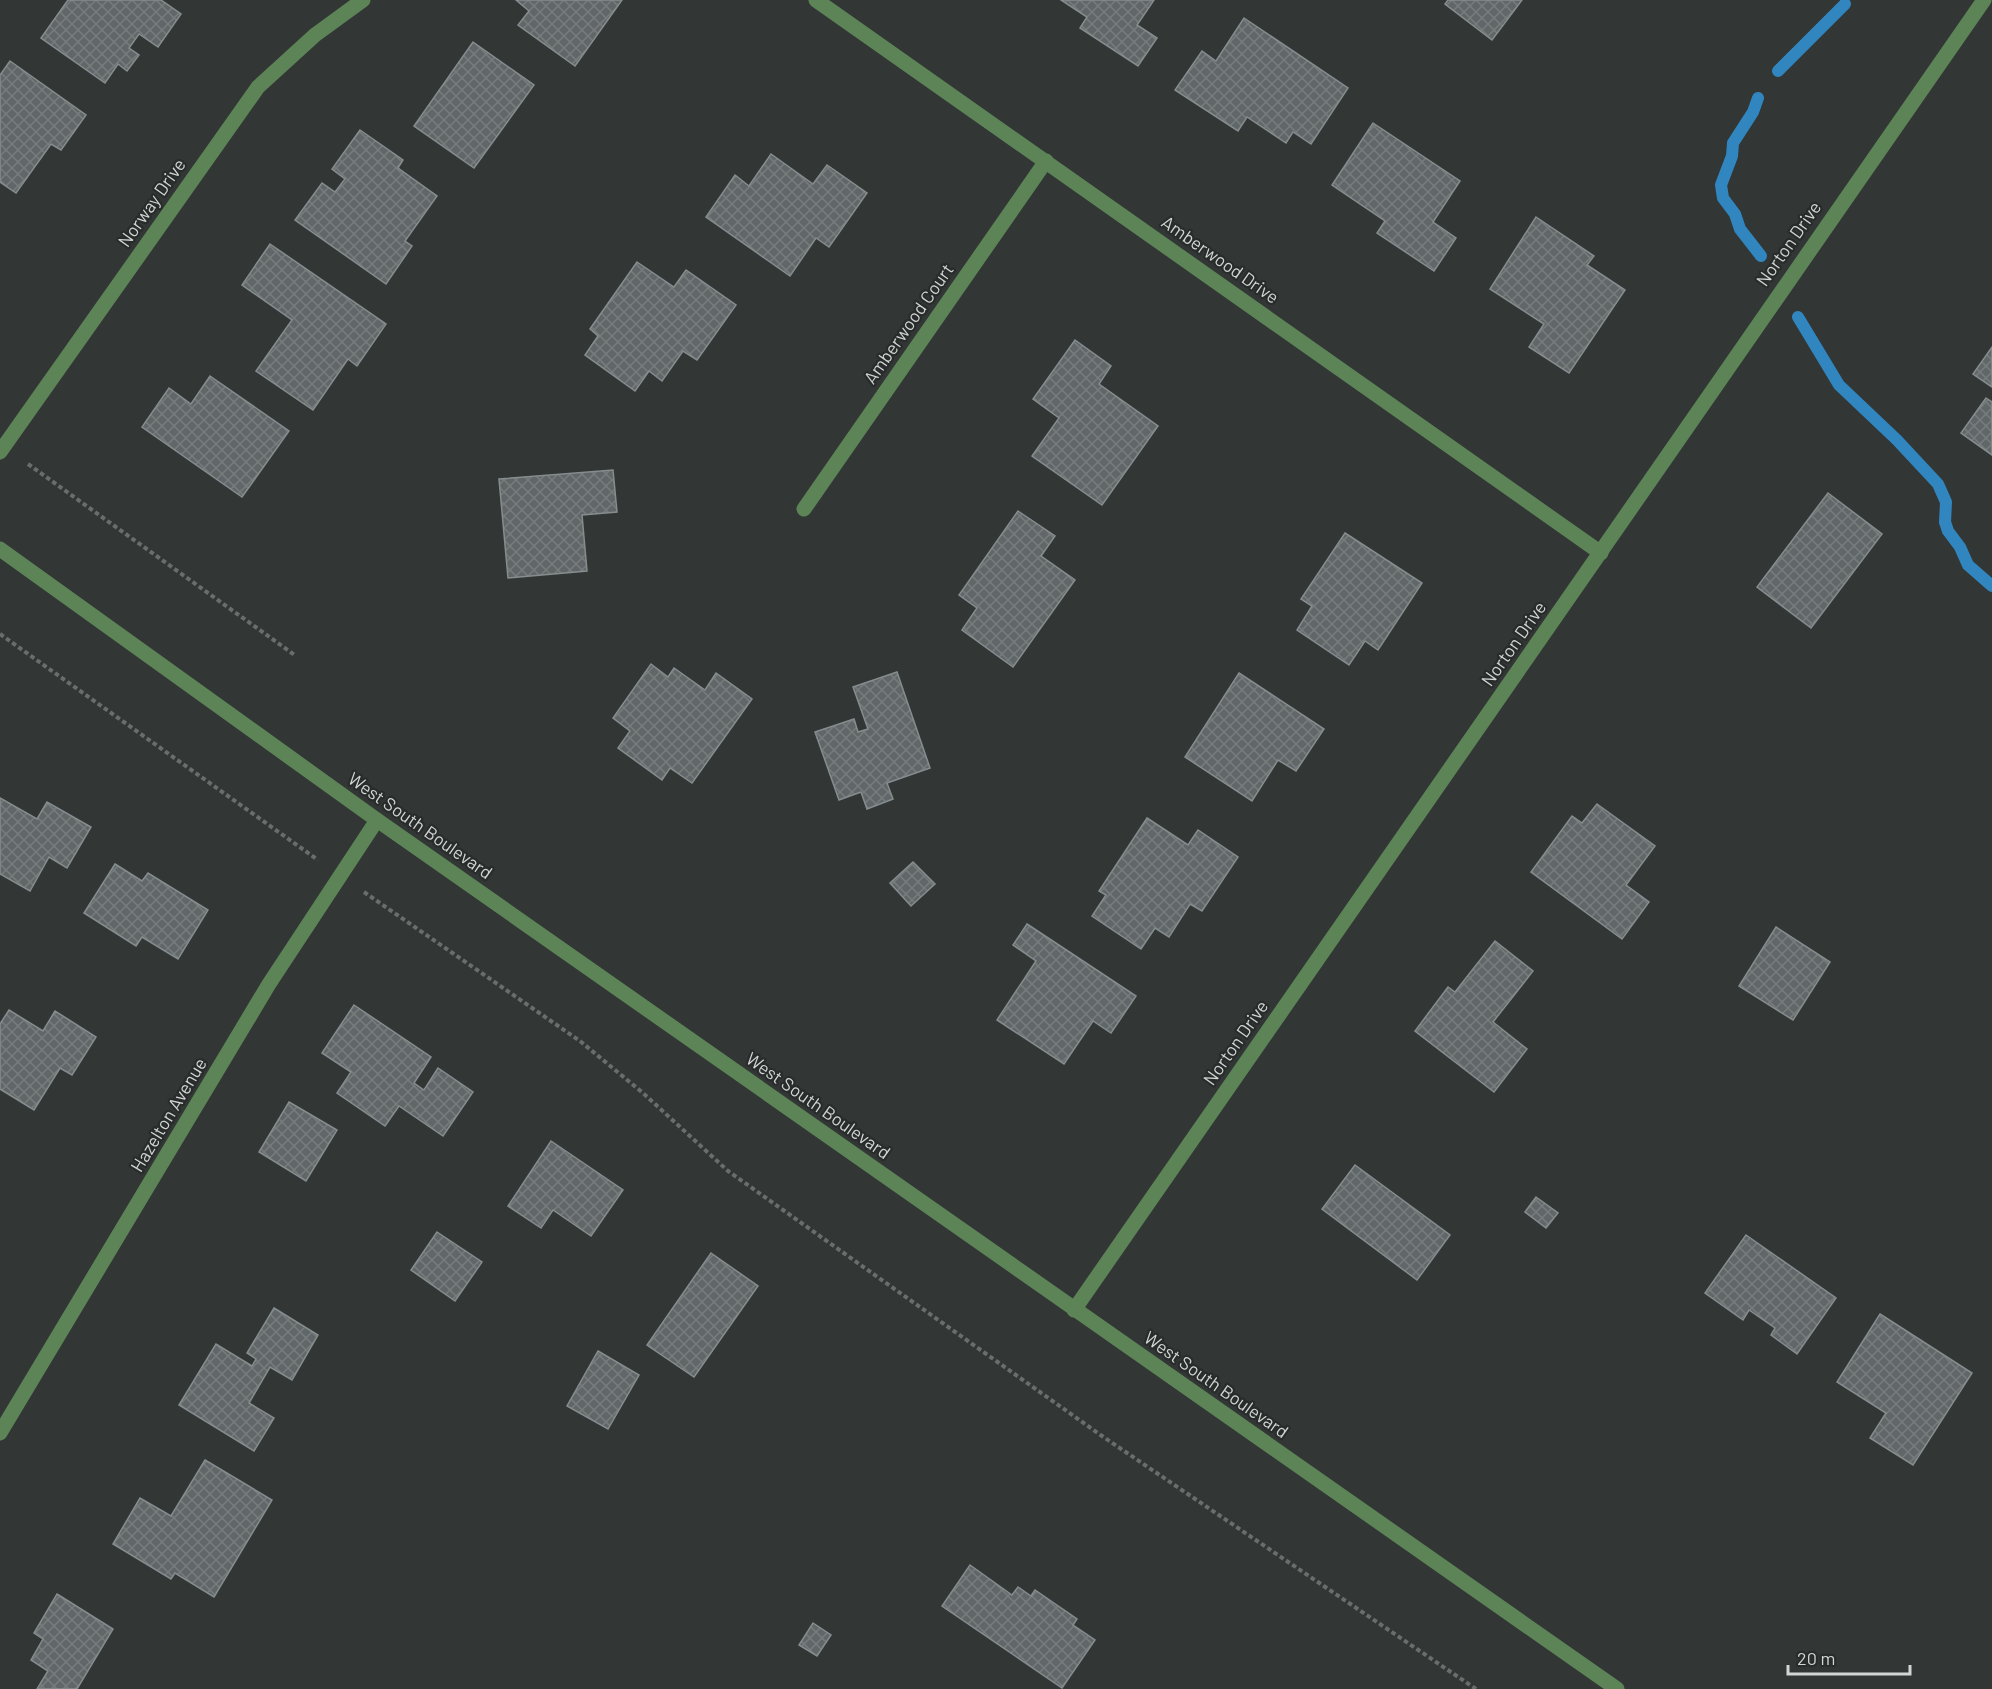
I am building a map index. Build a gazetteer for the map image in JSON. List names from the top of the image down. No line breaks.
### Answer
{"streets":{"street":["Norway Drive","Norton Drive","Amberwood Drive","Amberwood Court","West South Boulevard","Hazelton Avenue"]},"crossings":[["Norton Drive","Amberwood Drive"],["Norton Drive","West South Boulevard"],["Amberwood Drive","Amberwood Court"],["West South Boulevard","Hazelton Avenue"]],"scale_bar":"20 m"}
